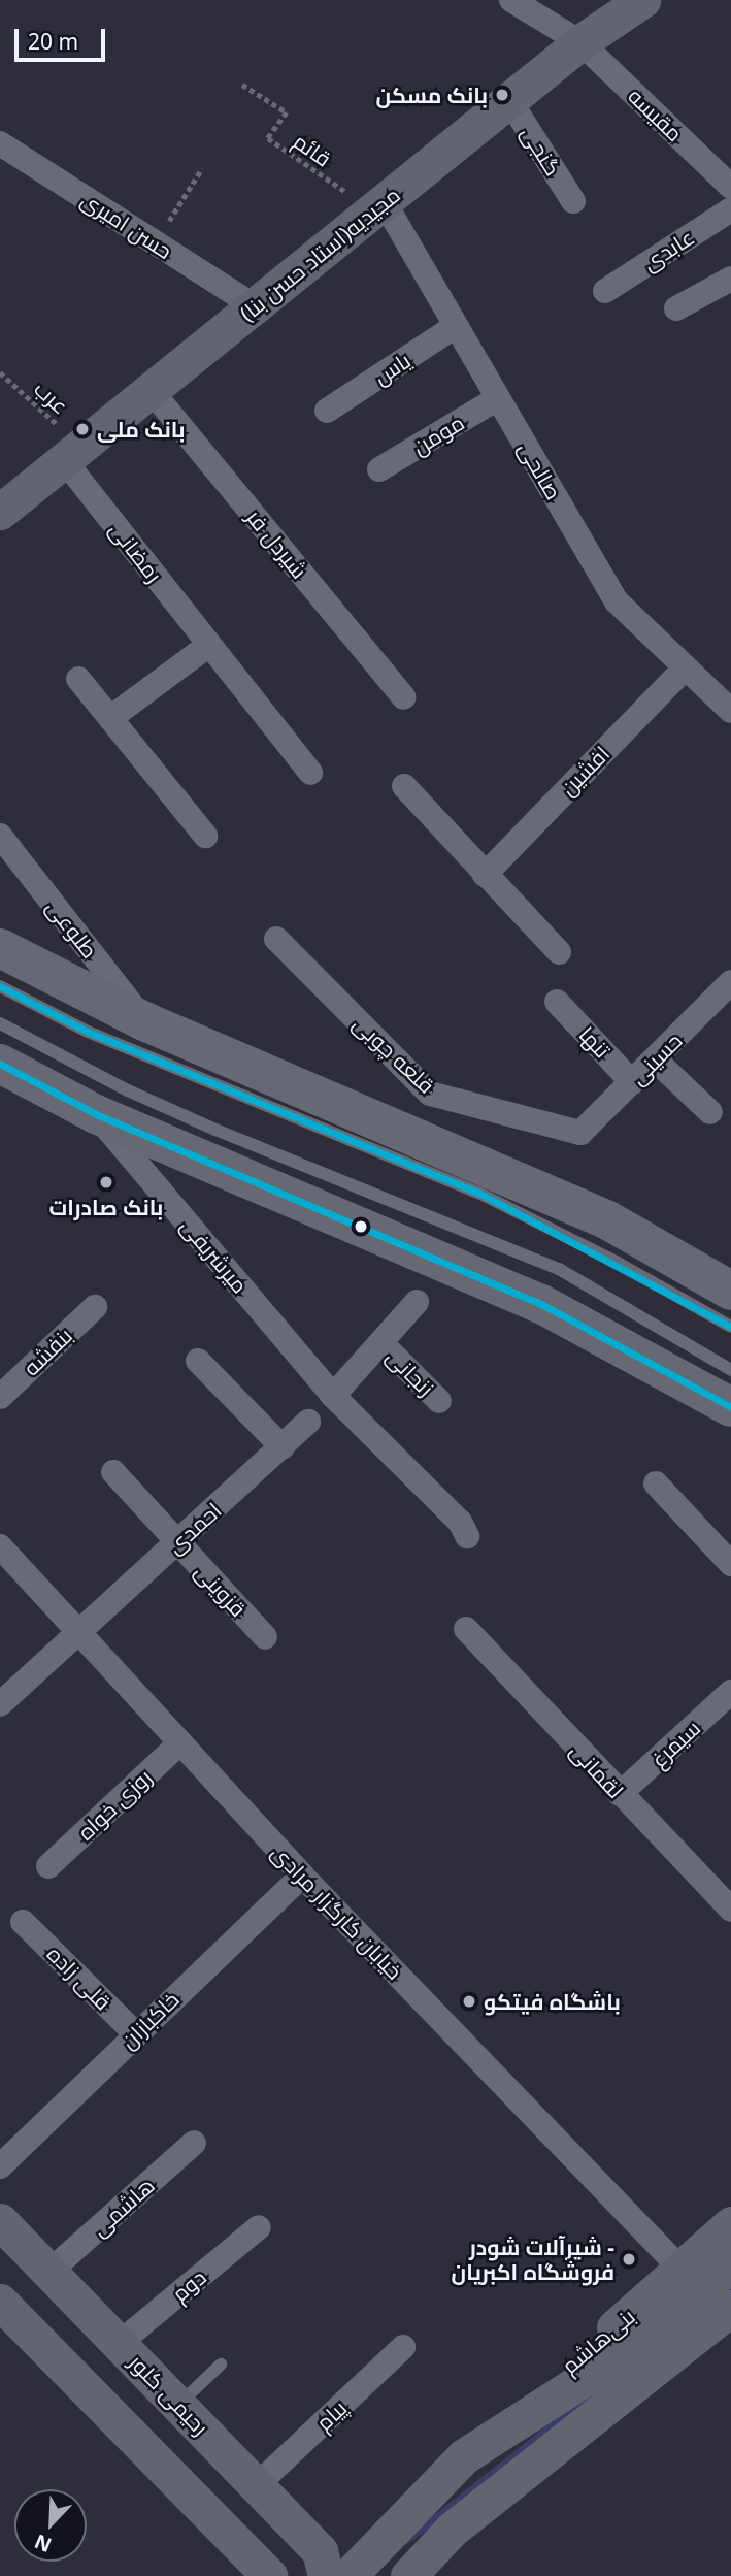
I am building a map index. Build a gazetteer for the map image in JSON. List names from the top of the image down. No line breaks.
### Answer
{"streets":{"main road":["مجیدیه(استاد حسن بنا)","بنی‌هاشم","رحیمی کلور"],"street":["مقیسه","گنجی","حسن امیری","عابدی","یاس","مومن","صالحی","شیردل فر","رمضانی","افشین","طلوعی","تنها","قلعه چوبی","حسینی","میرشریفی","بنفشه","زنجانی","احمدی","قزوینی","سیمرغ","لقمانی","روزی خواه","خیابان کارگزار مرادی","قلی زاده","خاکبازان","هاشمی","دوم","پیام"],"path":["قائم","عرب"]},"crossings":[["مقیسه","مجیدیه(استاد حسن بنا)"],["قائم","مجیدیه(استاد حسن بنا)"],["قائم","صالحی"],["گنجی","مجیدیه(استاد حسن بنا)"],["حسن امیری","مجیدیه(استاد حسن بنا)"],["مجیدیه(استاد حسن بنا)","عرب"],["مجیدیه(استاد حسن بنا)","صالحی"],["مجیدیه(استاد حسن بنا)","شیردل فر"],["مجیدیه(استاد حسن بنا)","رمضانی"],["یاس","صالحی"],["عرب","رمضانی"],["مومن","صالحی"],["صالحی","افشین"],["تنها","حسینی"],["قلعه چوبی","حسینی"],["احمدی","قزوینی"],["احمدی","خیابان کارگزار مرادی"],["سیمرغ","لقمانی"],["روزی خواه","خیابان کارگزار مرادی"],["خیابان کارگزار مرادی","خاکبازان"],["خیابان کارگزار مرادی","بنی‌هاشم"],["قلی زاده","خاکبازان"],["هاشمی","رحیمی کلور"],["دوم","رحیمی کلور"],["رحیمی کلور","پیام"]],"places":["بانک مسکن","بانک ملی","بانک صادرات","باشگاه فیتکو","شیرآلات شودر - فروشگاه اکبریان"],"scale_bar":"20 m","north":"bottom left"}
